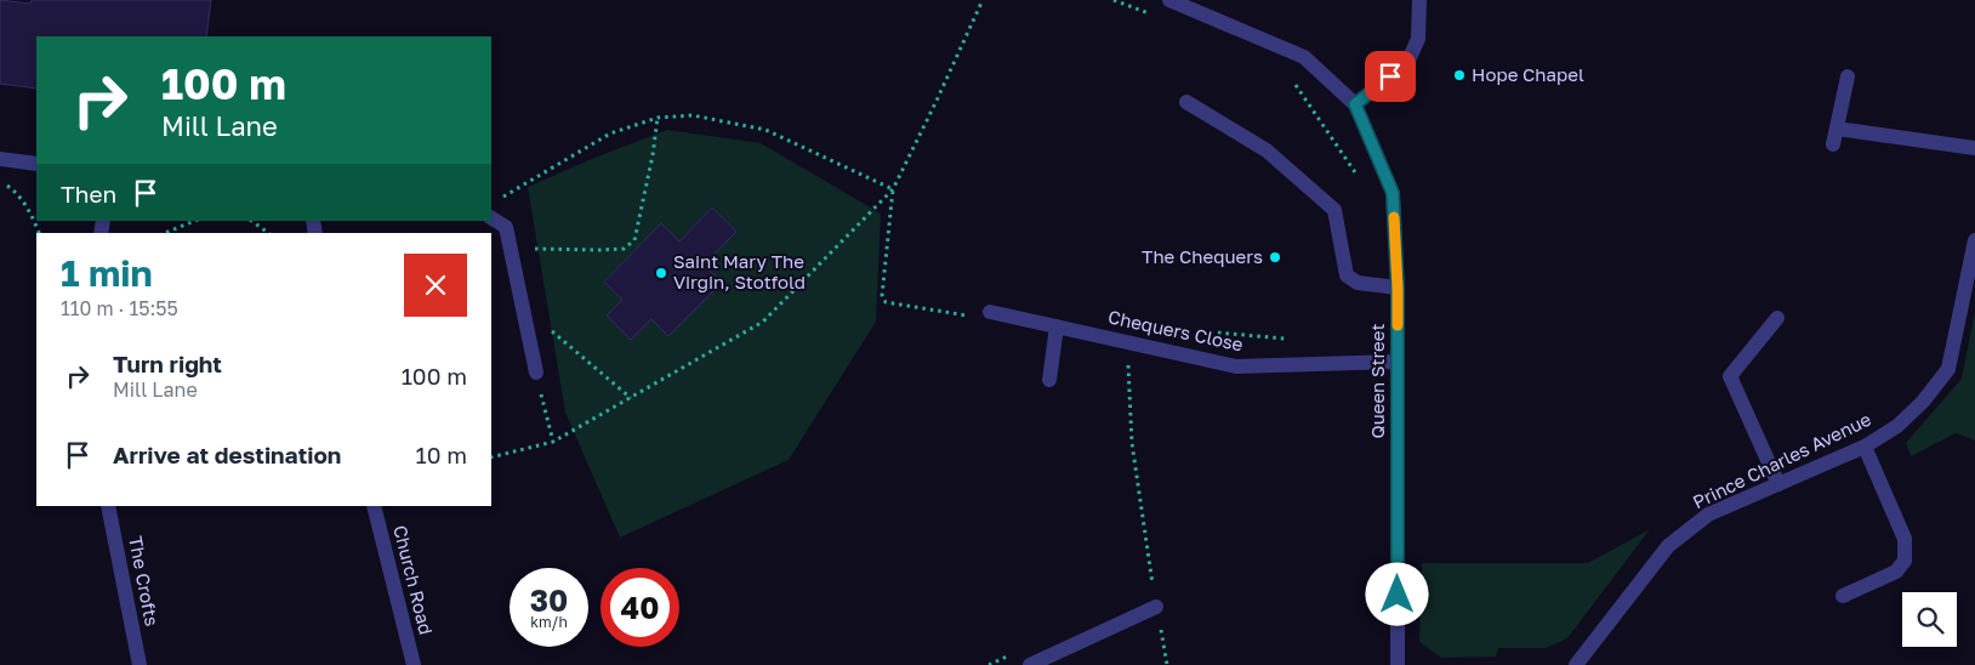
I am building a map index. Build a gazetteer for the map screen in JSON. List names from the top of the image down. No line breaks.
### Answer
{"streets":{"street":["Chequers Close","Queen Street","Prince Charles Avenue","Church Road","The Crofts"]},"crossings":[["Chequers Close","Queen Street"]],"places":["Hope Chapel","The Chequers","Saint Mary The Virgin, Stotfold"],"page":{"turn":["100 m","Mill Lane"],"then":"Then","heading":["1 min","110 m · 15:55"],"list":[{"name":"Turn right","note":"Mill Lane","value":"100 m"},{"name":"Arrive at destination","value":"10 m"}],"speed":"30 km/h","limit":"40"}}
